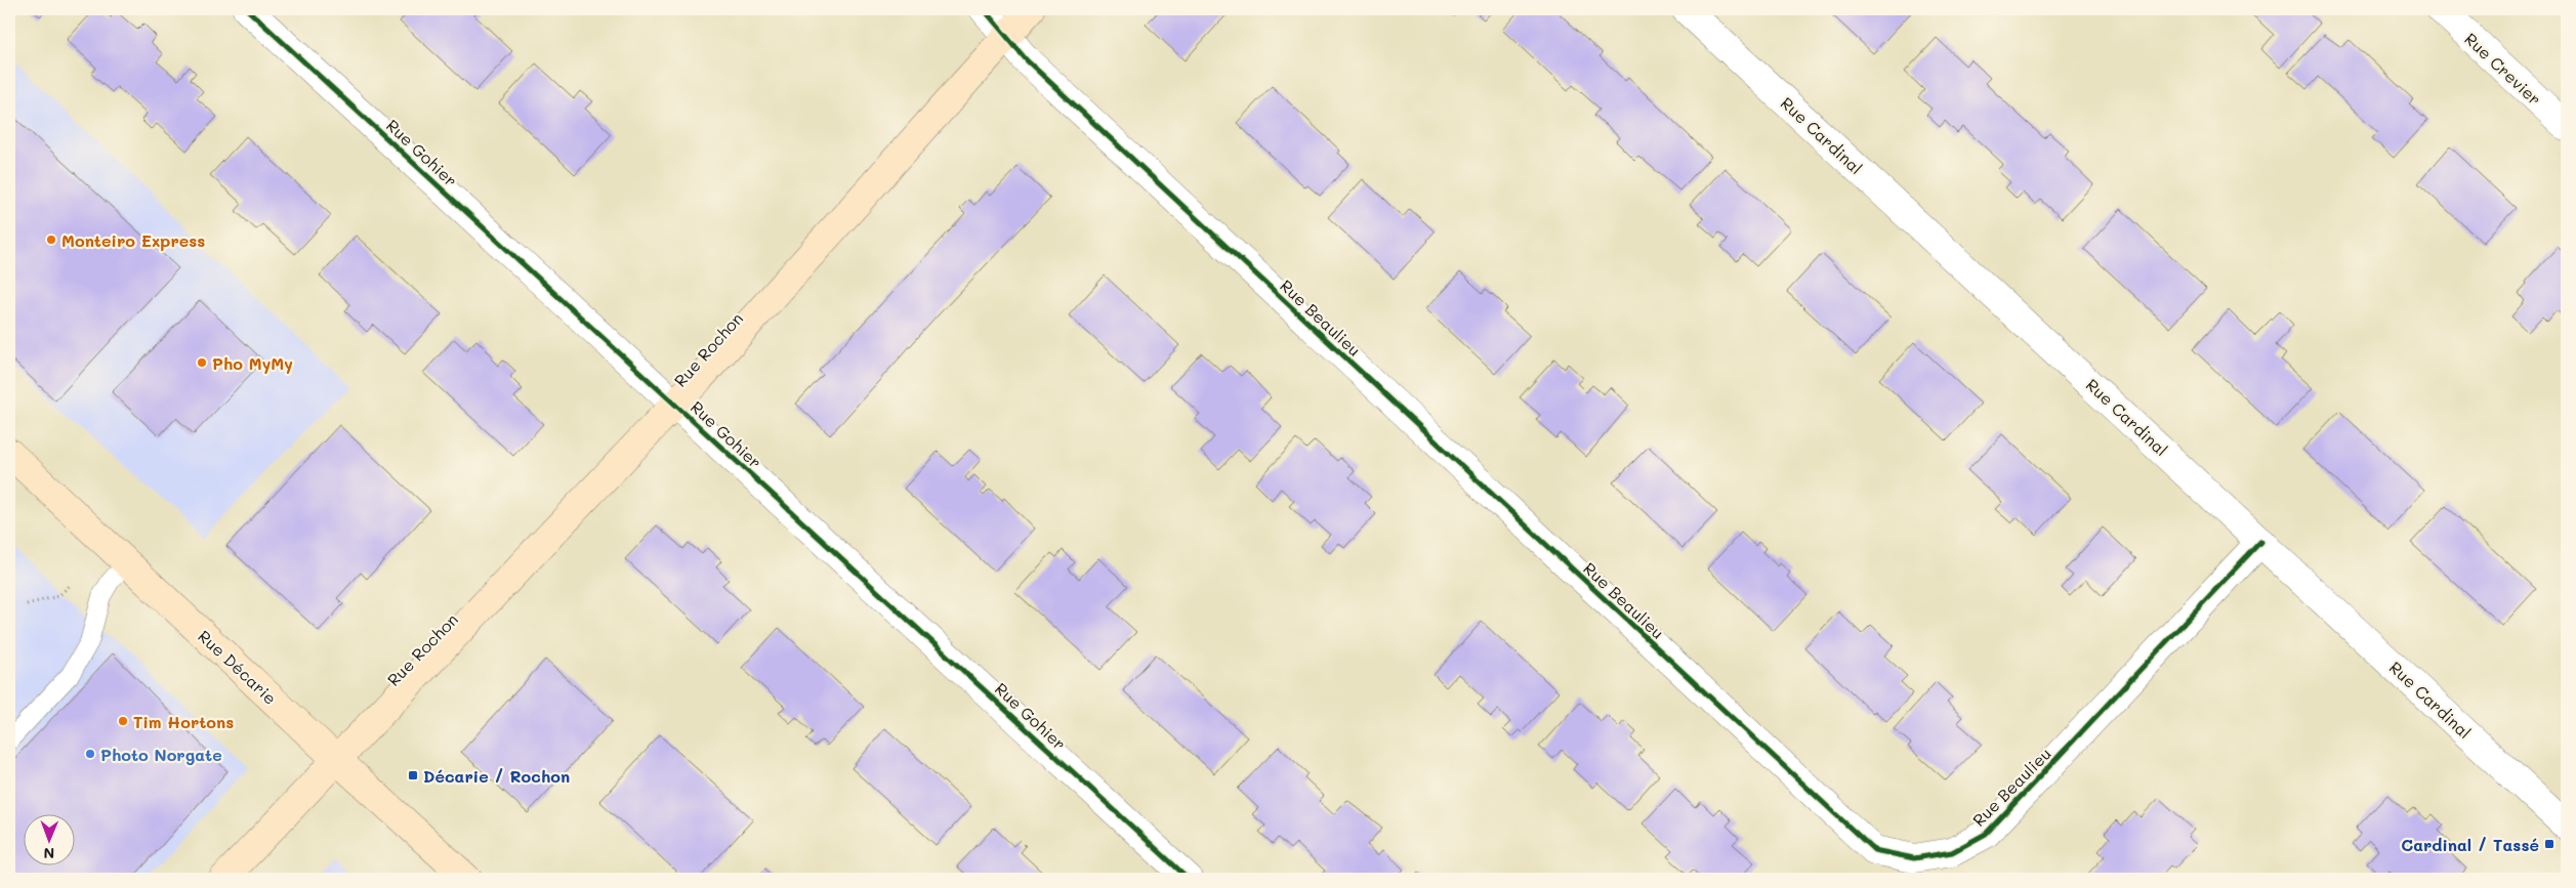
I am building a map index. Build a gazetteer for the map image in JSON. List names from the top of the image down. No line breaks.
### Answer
{"streets":{"street":["Rue Crevier","Rue Cardinal","Rue Gohier","Rue Beaulieu","Rue Rochon","Rue Décarie"]},"crossings":[["Rue Cardinal","Rue Beaulieu"],["Rue Gohier","Rue Rochon"],["Rue Beaulieu","Rue Rochon"],["Rue Rochon","Rue Décarie"]],"places":{"other":["Monteiro Express","Pho MyMy","Tim Hortons","Photo Norgate"],"transit":["Décarie / Rochon","Cardinal / Tassé"]},"north":"bottom"}
